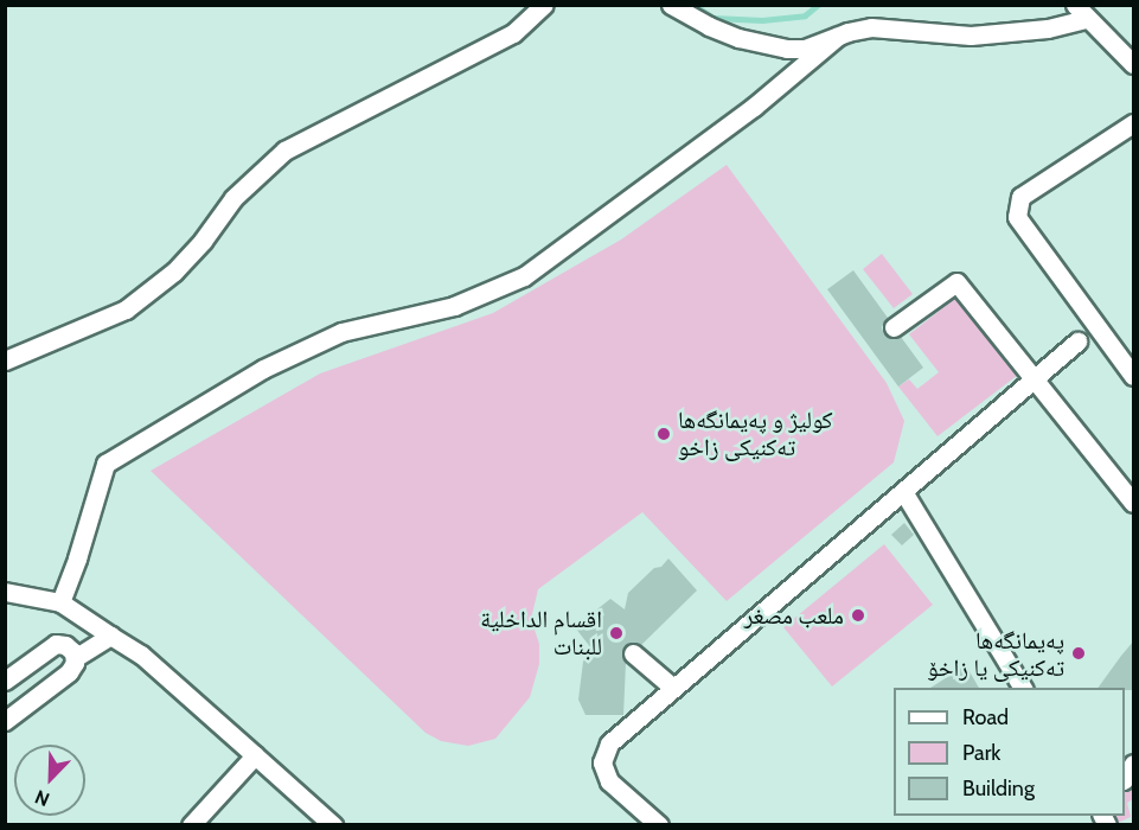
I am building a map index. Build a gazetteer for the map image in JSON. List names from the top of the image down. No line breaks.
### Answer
{"places":["كوليژ و په‌يمانگه‌ها ته‌كنيكى زاخو","ملعب مصغر","اقسام الداخلیة للبنات","پەیمانگەها تەکنیکی یا زاخۆ"],"legend":["Road","Park","Building"],"north":"bottom left"}
